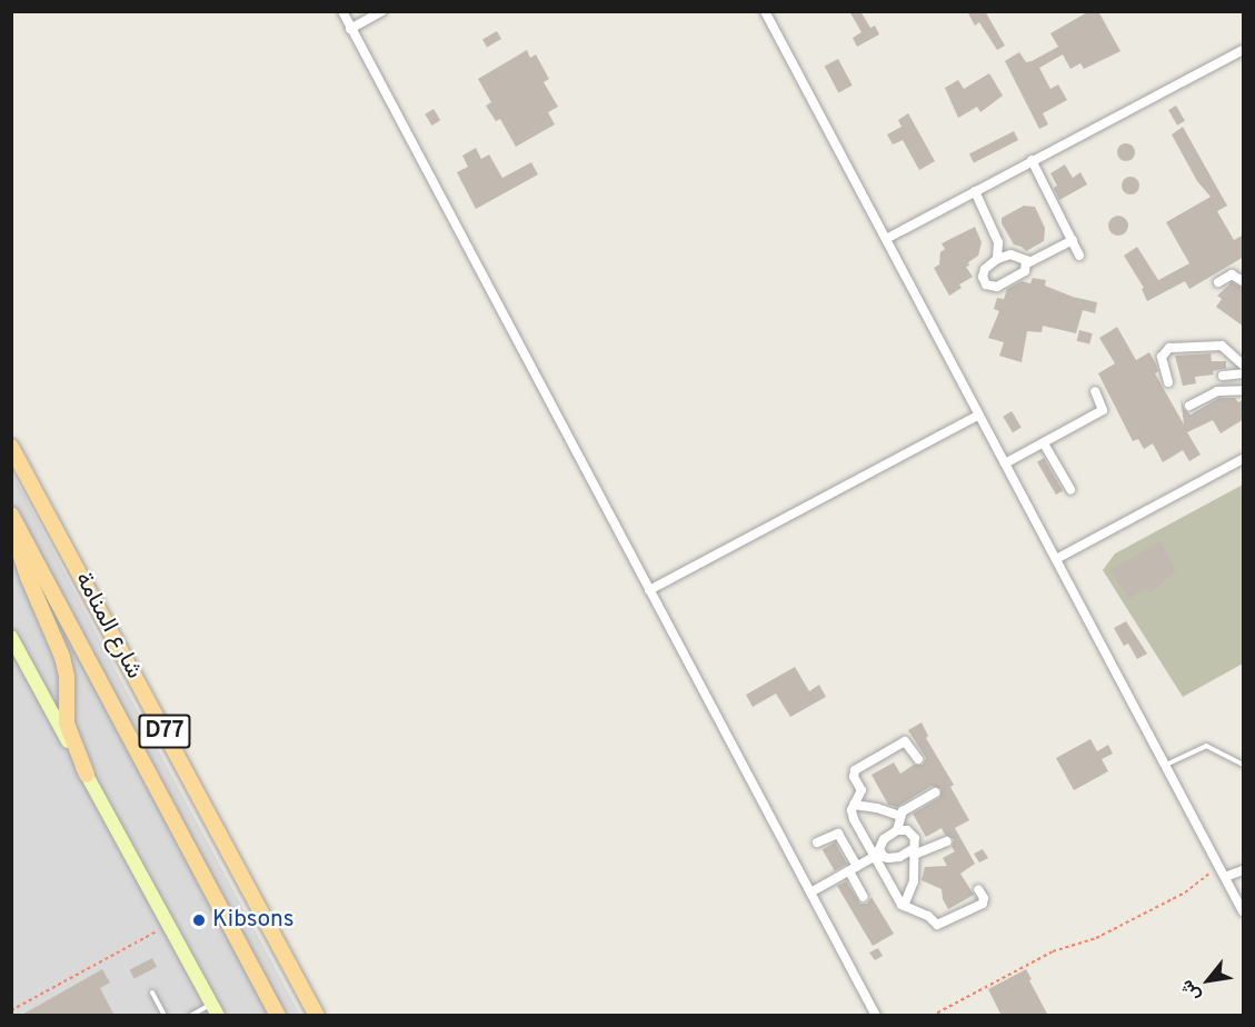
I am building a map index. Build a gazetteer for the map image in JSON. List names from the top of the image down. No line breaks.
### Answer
{"streets":{"main road":["شارع المنامة","D77"]},"places":["Kibsons"],"north":"bottom left"}
